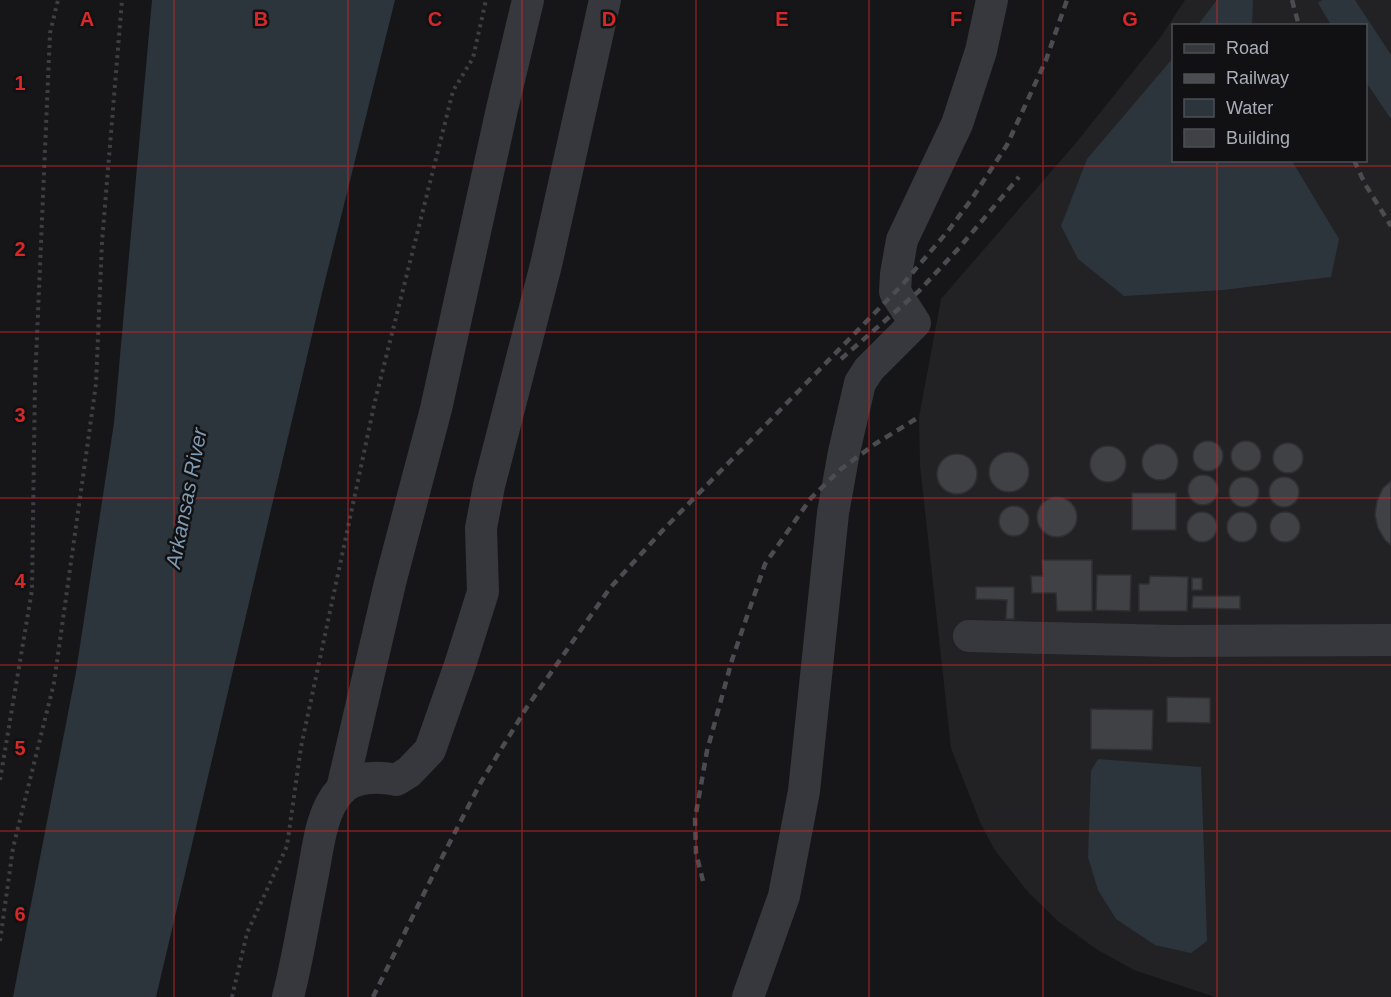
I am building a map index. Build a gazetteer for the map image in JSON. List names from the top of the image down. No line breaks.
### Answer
{"water":["Arkansas River"],"legend":["Road","Railway","Water","Building"],"grid":{"columns":["A","B","C","D","E","F","G"],"rows":["1","2","3","4","5","6"]}}
